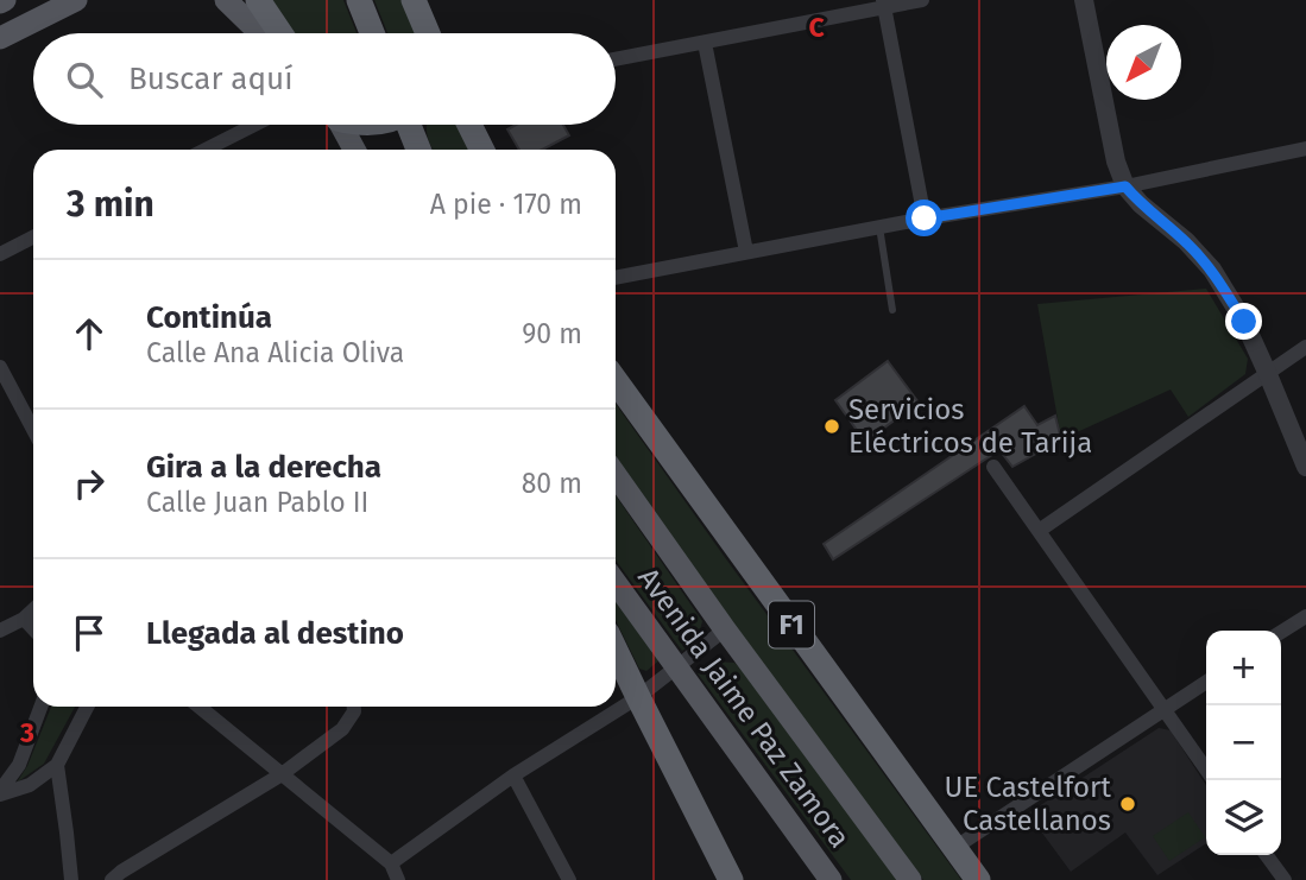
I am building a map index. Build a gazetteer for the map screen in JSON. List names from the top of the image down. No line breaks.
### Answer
{"streets":{"highway":["F1"],"main road":["Avenida Jaime Paz Zamora"]},"places":["Servicios Eléctricos de Tarija","UE Castelfort Castellanos"],"north":"bottom left","page":{"search":"Buscar aquí","heading":["3 min","A pie · 170 m"],"list":[["Continúa","Calle Ana Alicia Oliva","90 m"],["Gira a la derecha","Calle Juan Pablo II","80 m"],"Llegada al destino"],"map_buttons":["+","−"]},"grid":{"columns":["C"],"rows":["3"]}}
